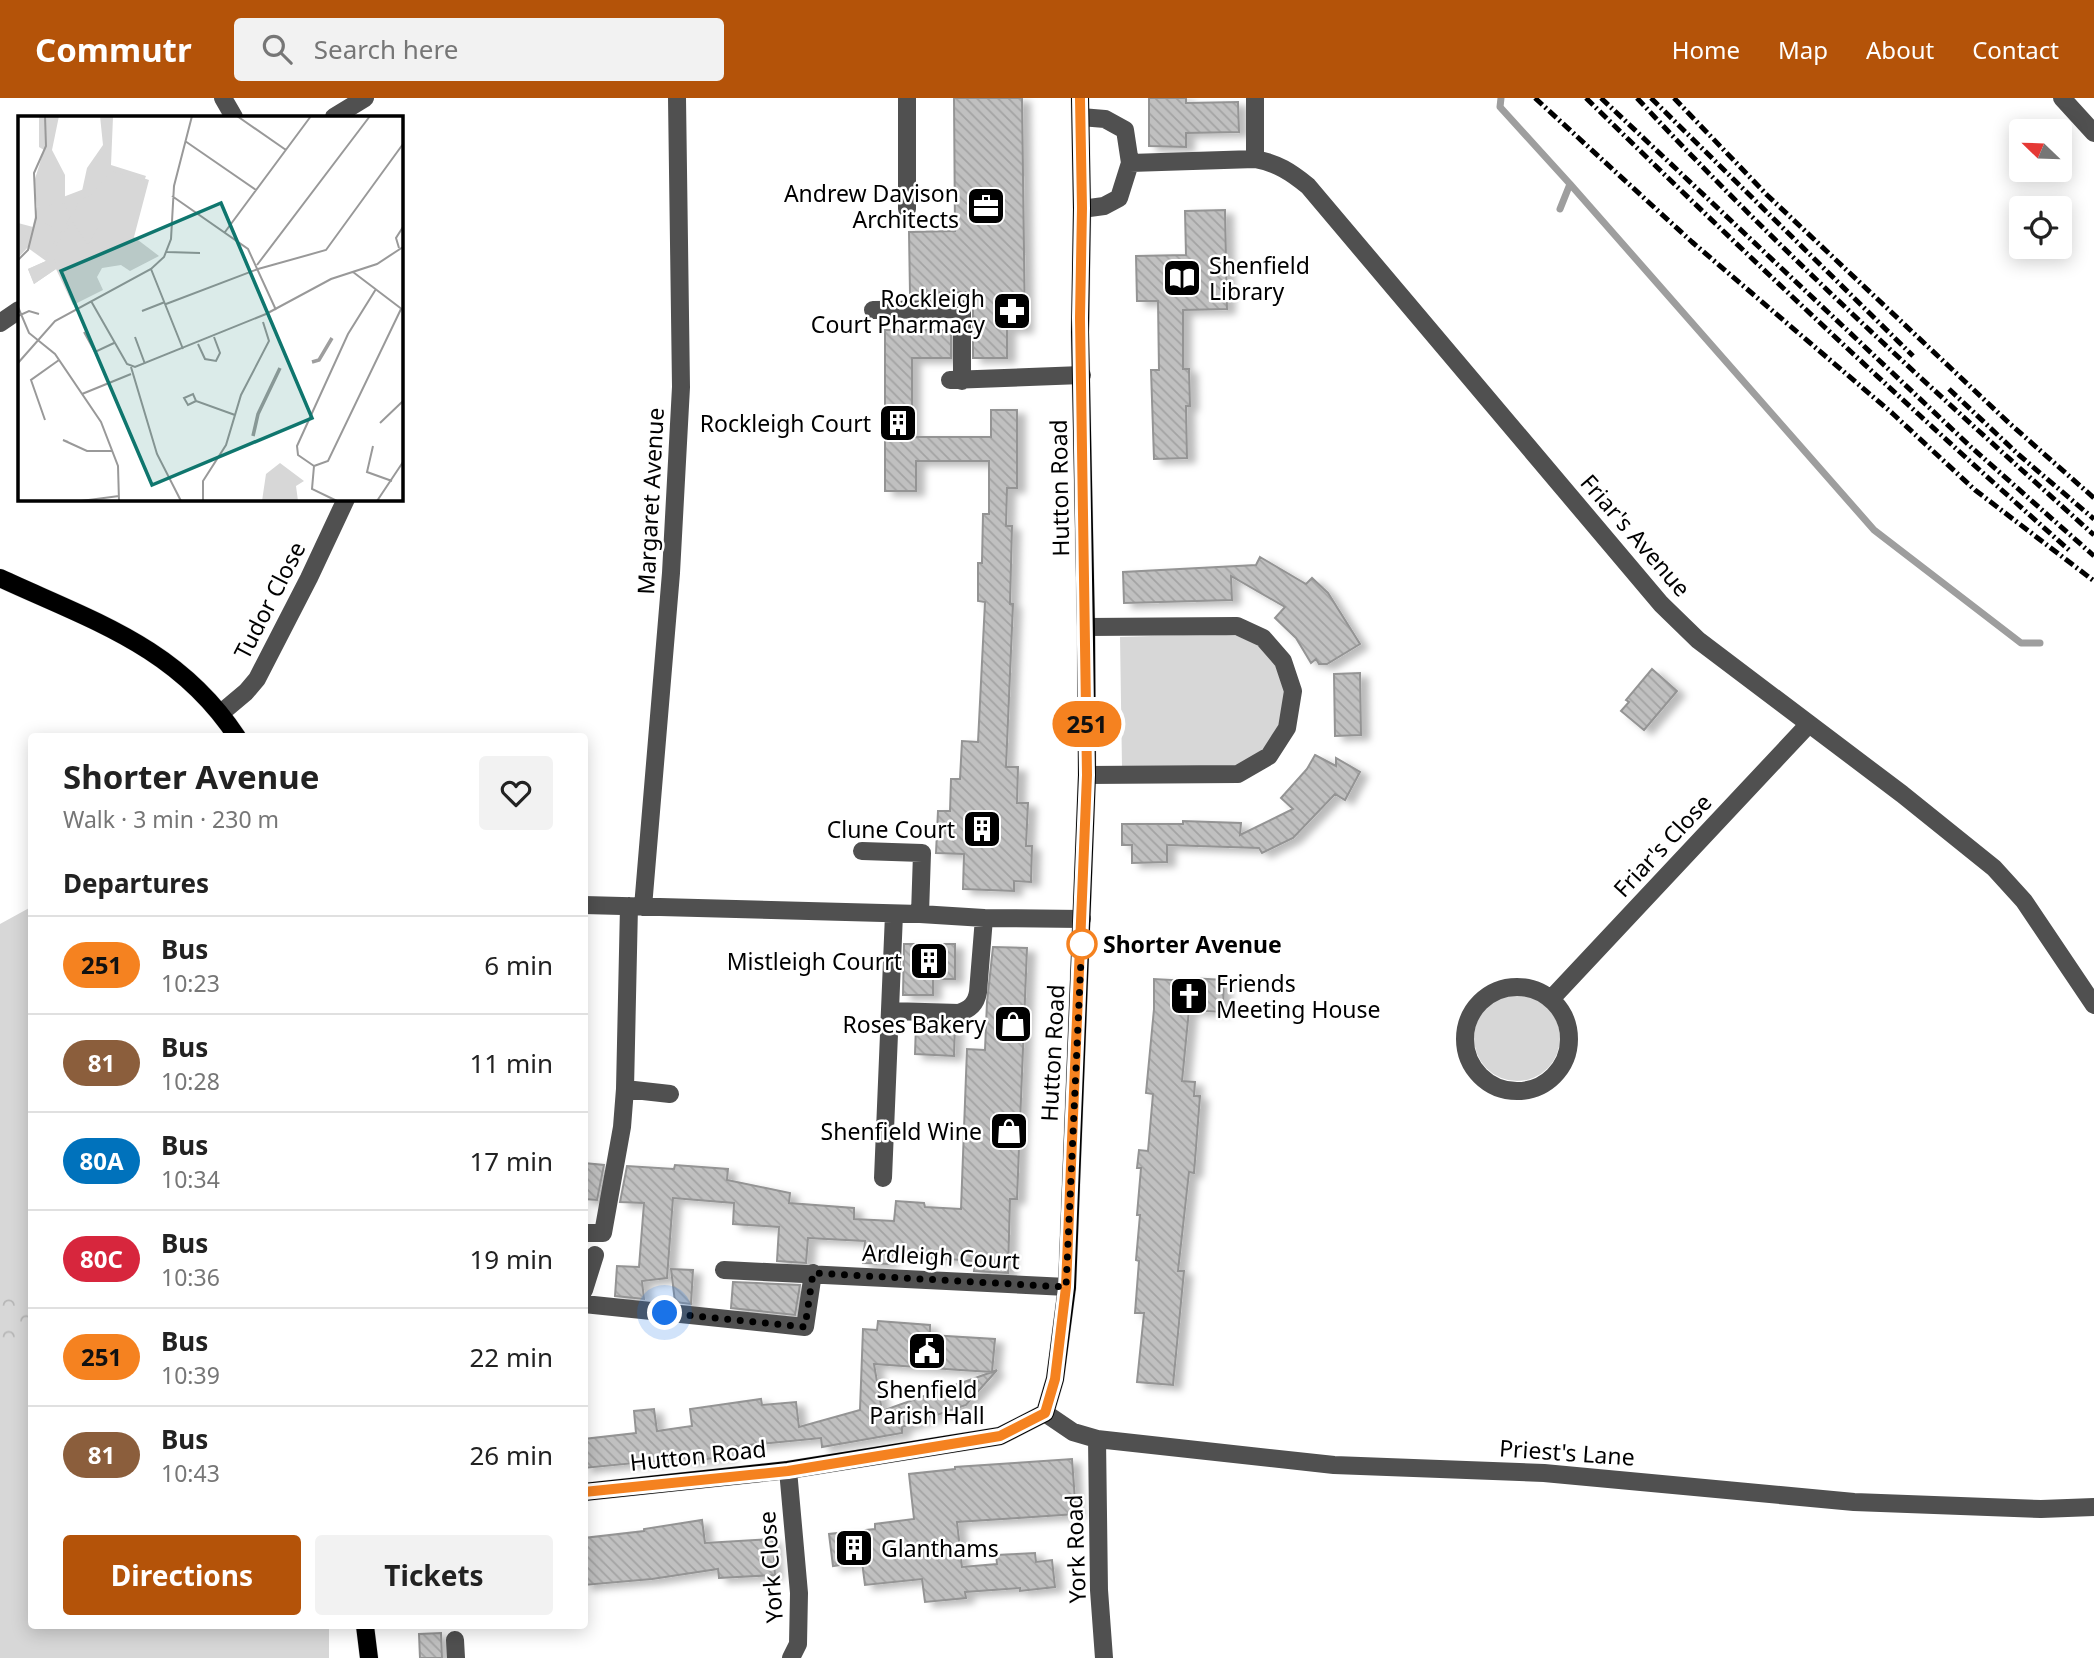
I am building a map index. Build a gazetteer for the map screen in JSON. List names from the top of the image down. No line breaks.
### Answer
{"streets":{"main road":["Hutton Road"],"street":["Margaret Avenue","Friar's Avenue","Tudor Close","Friar's Close","Ardleigh Court","Priest's Lane","York Road","York Close"]},"crossings":[["Hutton Road","Ardleigh Court"],["Hutton Road","Priest's Lane"],["Hutton Road","York Close"],["Friar's Avenue","Friar's Close"],["Priest's Lane","York Road"]],"places":{"office":["Andrew Davison Architects"],"library":["Shenfield Library"],"pharmacy":["Rockleigh Court Pharmacy"],"building":["Rockleigh Court","Clune Court","Mistleigh Courrt","Glanthams"],"other":["Shorter Avenue"],"church":["Friends Meeting House"],"shop":["Roses Bakery","Shenfield Wine"],"public building":["Shenfield Parish Hall"]},"lines":["bus line 251"],"north":"top left","page":{"header":"Commutr","search":"Search here","nav":["Home","Map","About","Contact"],"on_map":"251","heading":[["Shorter Avenue","Walk · 3 min · 230 m"],"Departures"],"list":[{"mark":"251","name":"Bus","note":"10:23","value":"6 min"},{"mark":"81","name":"Bus","note":"10:28","value":"11 min"},{"mark":"80A","name":"Bus","note":"10:34","value":"17 min"},{"mark":"80C","name":"Bus","note":"10:36","value":"19 min"},{"mark":"251","name":"Bus","note":"10:39","value":"22 min"},{"mark":"81","name":"Bus","note":"10:43","value":"26 min"}],"buttons":["Directions","Tickets"]}}
